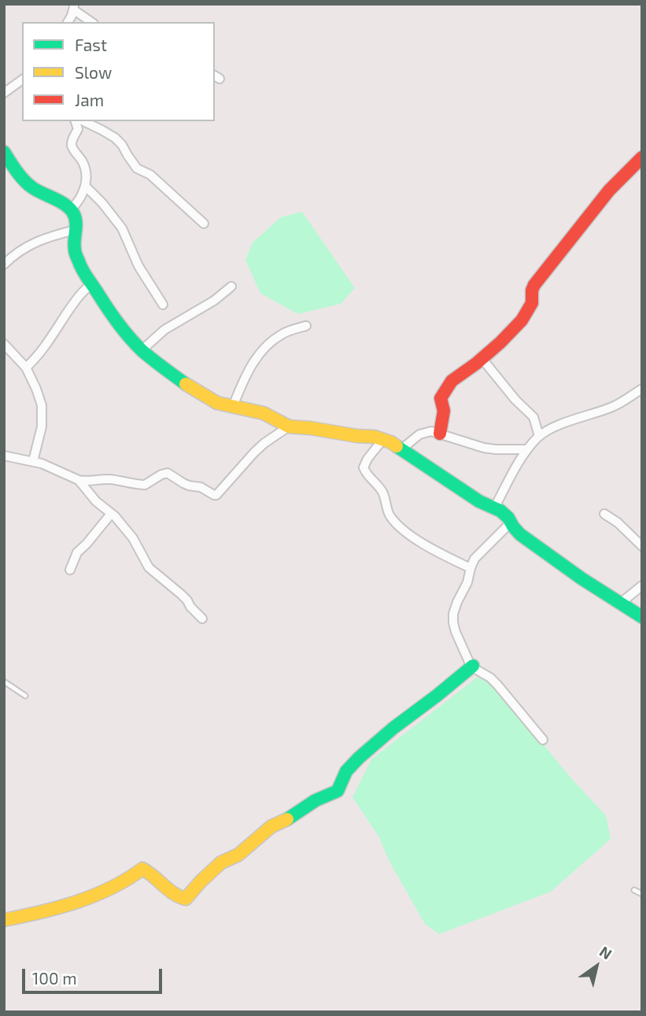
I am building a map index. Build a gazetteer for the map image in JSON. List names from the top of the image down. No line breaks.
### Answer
{"legend":["Fast","Slow","Jam"],"scale_bar":"100 m","north":"top right"}
